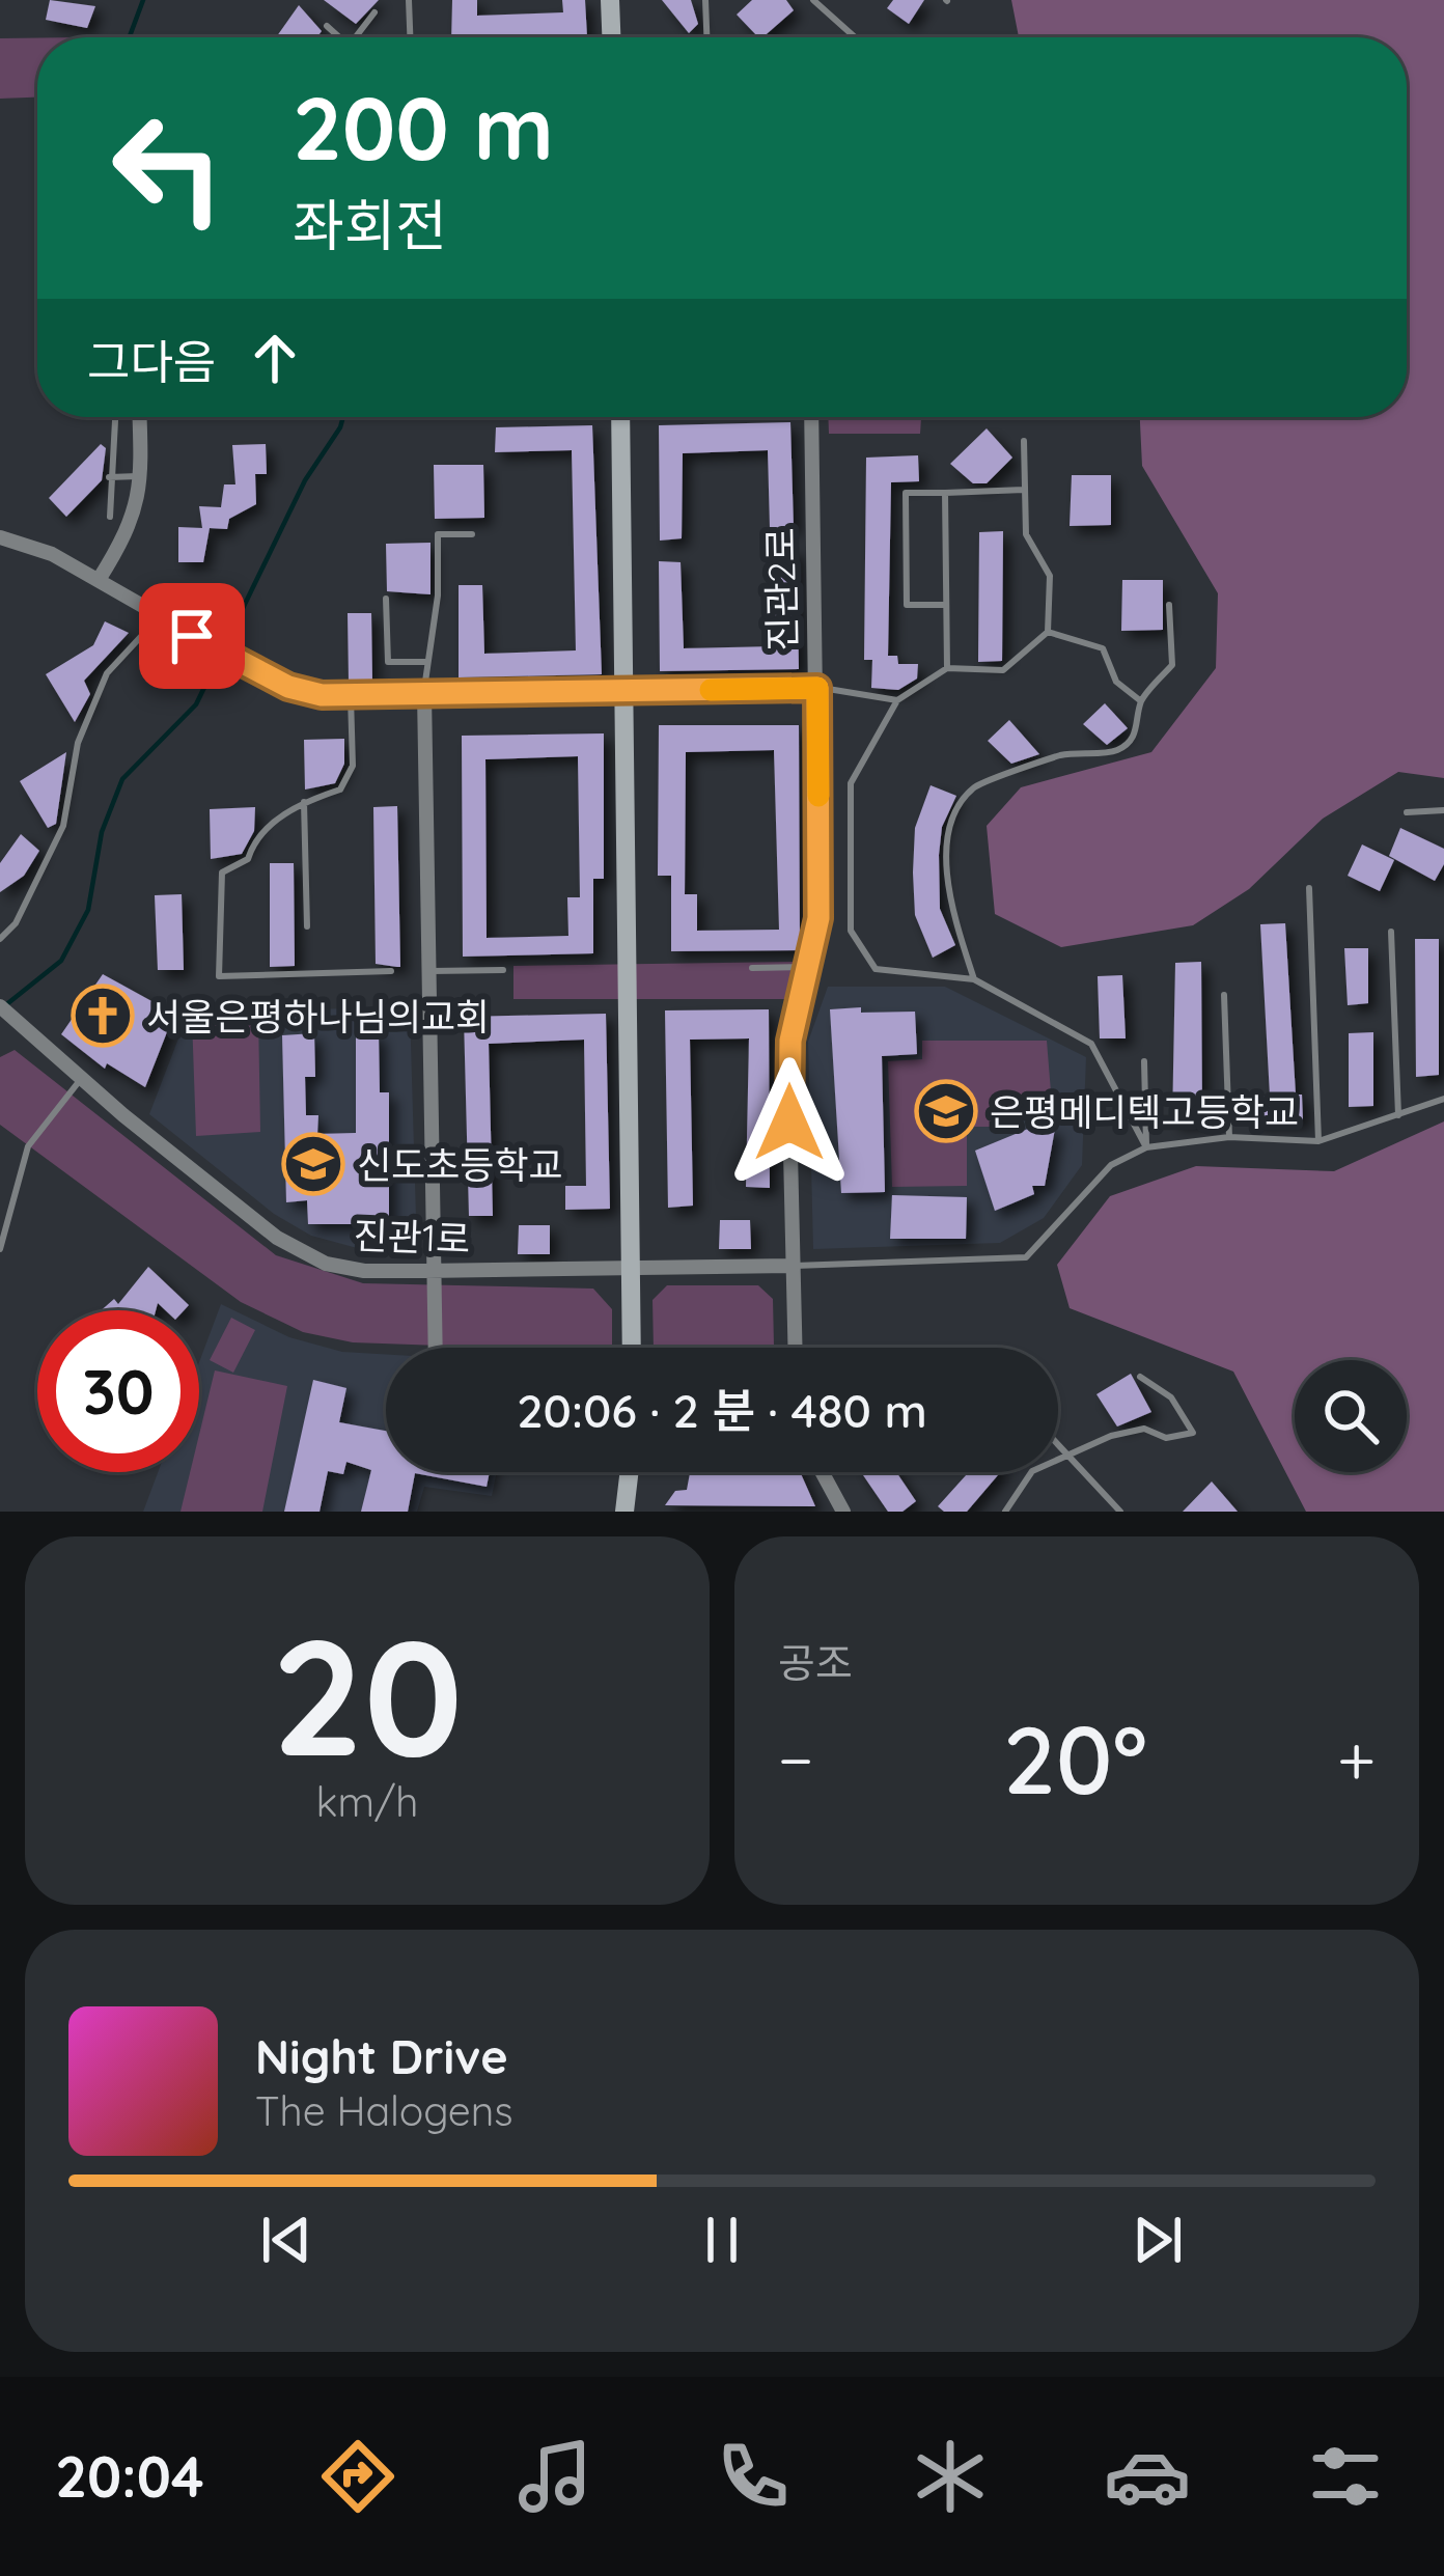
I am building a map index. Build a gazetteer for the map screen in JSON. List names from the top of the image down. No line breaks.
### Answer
{"streets":{"street":["진관2로","진관1로"]},"crossings":[["진관2로","진관1로"]],"places":{"church":["서울은평하나님의교회"],"school or university":["은평메디텍고등학교","신도초등학교"]},"page":{"turn":["200 m","좌회전"],"then":"그다음","limit":"30","trip":"20:06 · 2 분 · 480 m","tile":[["20","km/h"],"공조"],"heat":["−","20°","+"],"song":["Night Drive","The Halogens"],"tabs":"20:04"}}
